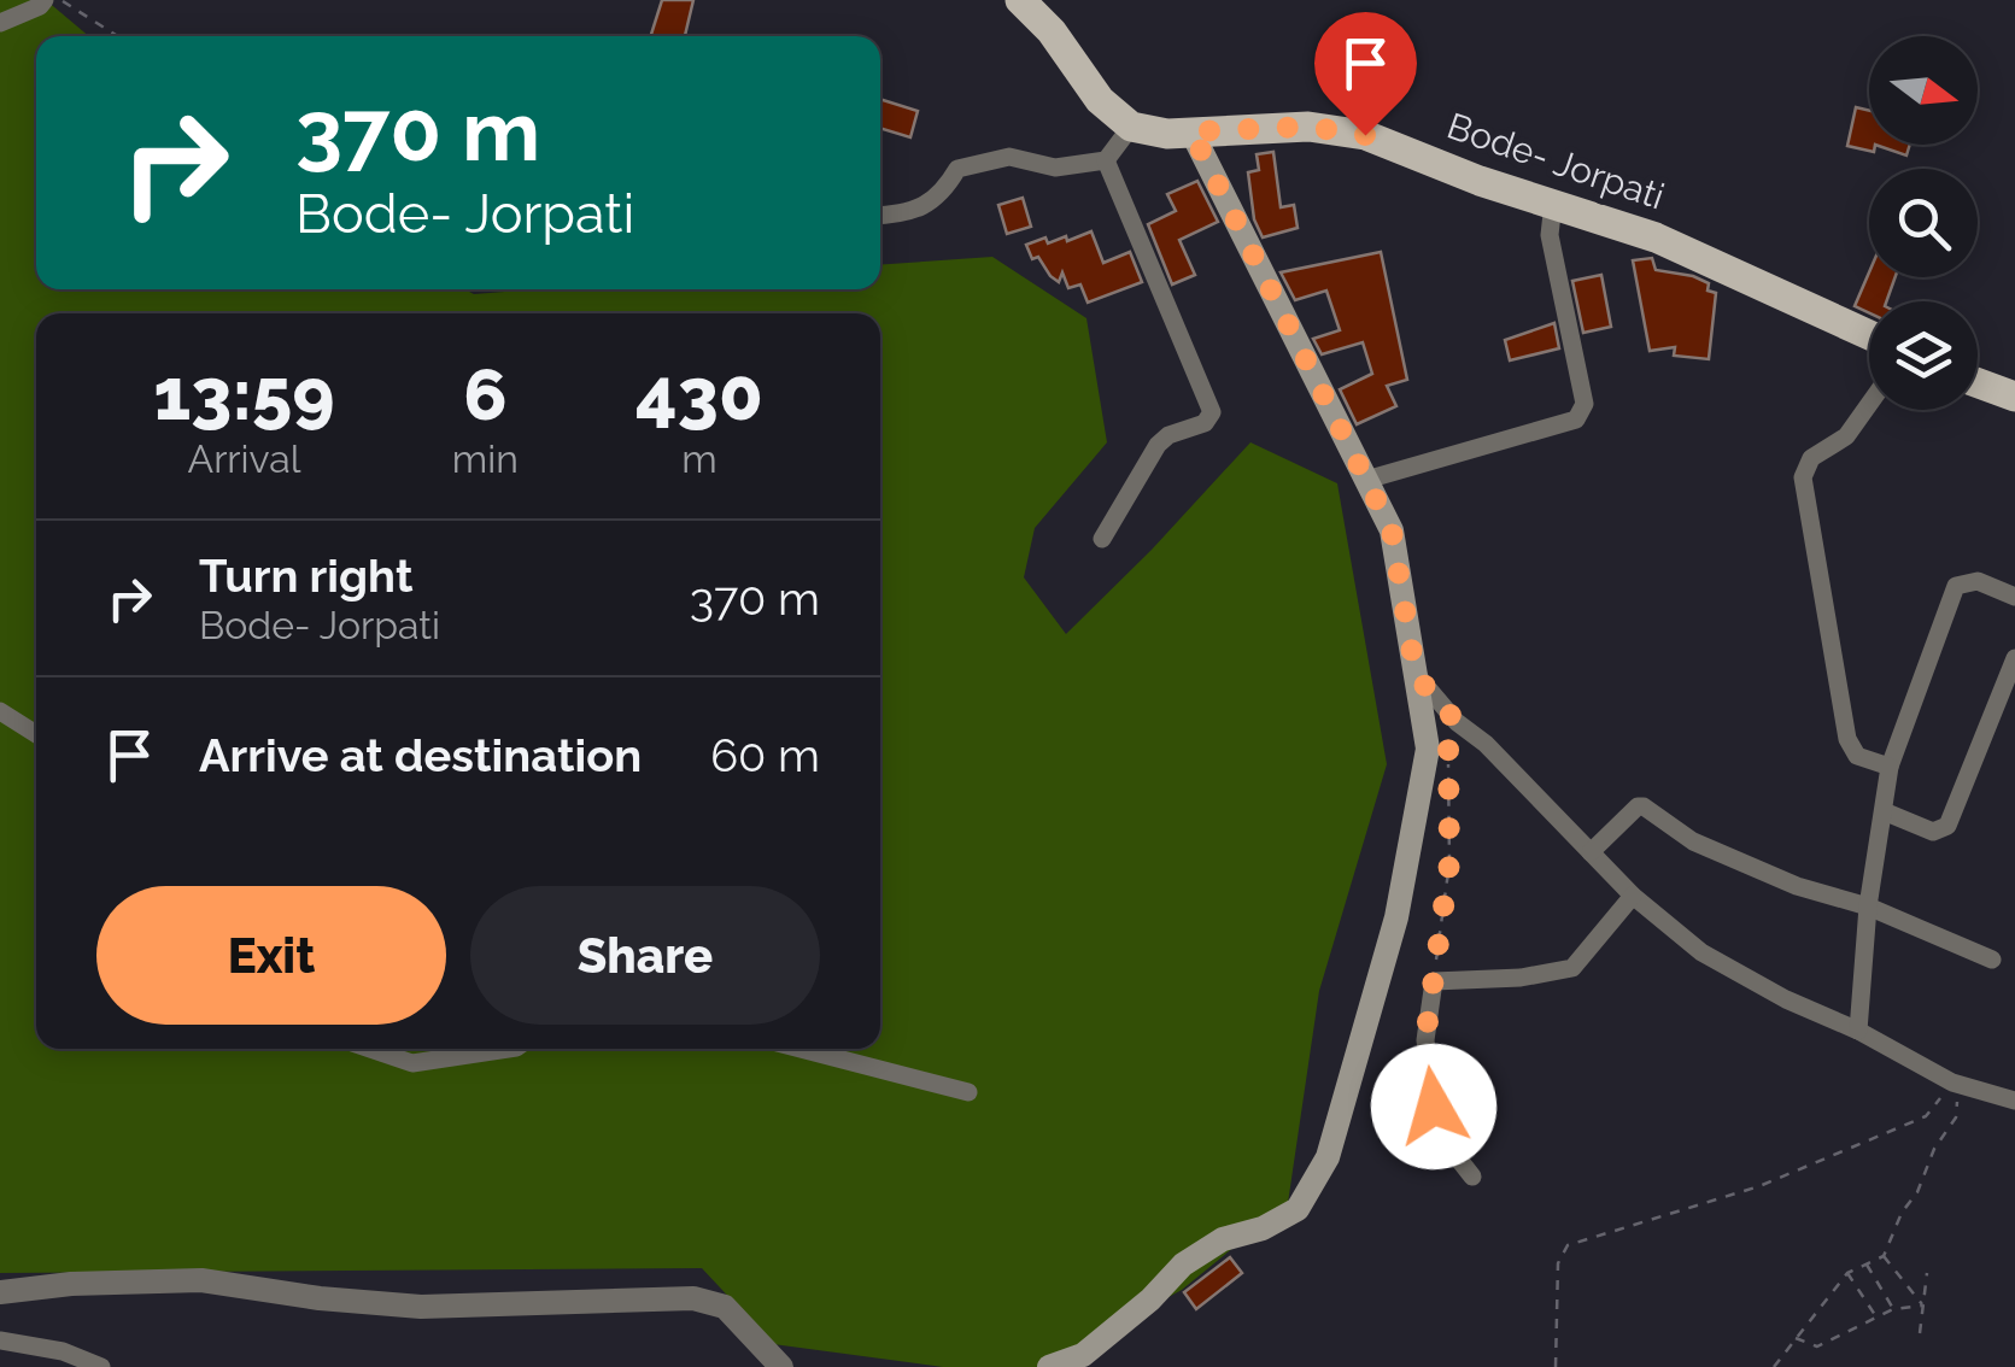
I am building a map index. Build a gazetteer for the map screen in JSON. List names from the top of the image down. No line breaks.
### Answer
{"streets":{"main road":["Bode- Jorpati"]},"north":"right","page":{"turn":["370 m","Bode- Jorpati"],"eta":["13:59","Arrival","6","min","430","m"],"list":[{"name":"Turn right","note":"Bode- Jorpati","value":"370 m"},{"name":"Arrive at destination","value":"60 m"}],"buttons":["Exit","Share"]}}
